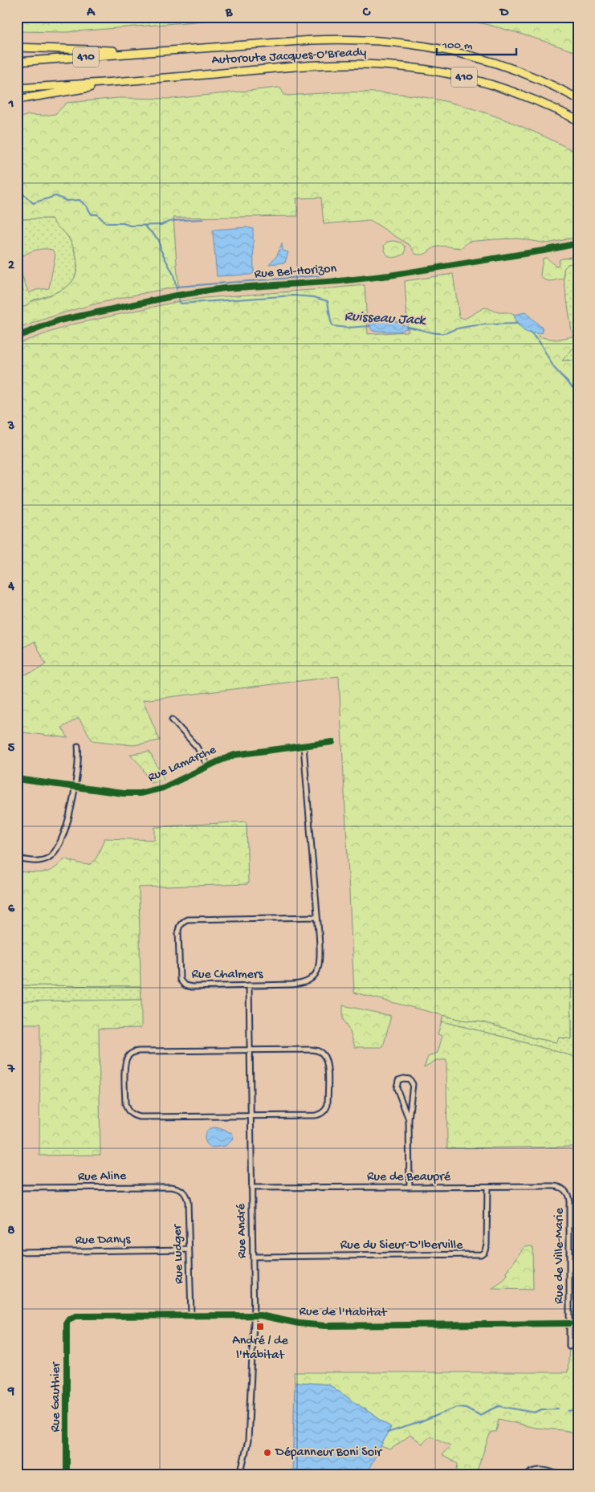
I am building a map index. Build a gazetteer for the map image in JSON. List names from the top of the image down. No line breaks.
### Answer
{"streets":{"highway":["410","Autoroute Jacques-O'Bready"],"street":["Rue Bel-Horizon","Rue Lamarche","Rue Chalmers","Rue Aline","Rue de Beaupré","Rue André","Rue Danys","Rue du Sieur-D'Iberville","Rue Ludger","Rue de Ville-Marie","Rue de l'Habitat","Rue Gauthier"]},"crossings":[["Rue Lamarche","Rue Chalmers"],["Rue Chalmers","Rue André"],["Rue Aline","Rue Ludger"],["Rue de Beaupré","Rue André"],["Rue de Beaupré","Rue du Sieur-D'Iberville"],["Rue de Beaupré","Rue de Ville-Marie"],["Rue André","Rue du Sieur-D'Iberville"],["Rue André","Rue de l'Habitat"],["Rue Danys","Rue Ludger"],["Rue Ludger","Rue de l'Habitat"],["Rue de Ville-Marie","Rue de l'Habitat"],["Rue de l'Habitat","Rue Gauthier"]],"water":["Ruisseau Jack"],"places":{"transit":["André / de l'Habitat"],"other":["Dépanneur Boni Soir"]},"scale_bar":"100 m","grid":{"columns":["A","B","C","D"],"rows":["1","2","3","4","5","6","7","8","9"]}}
